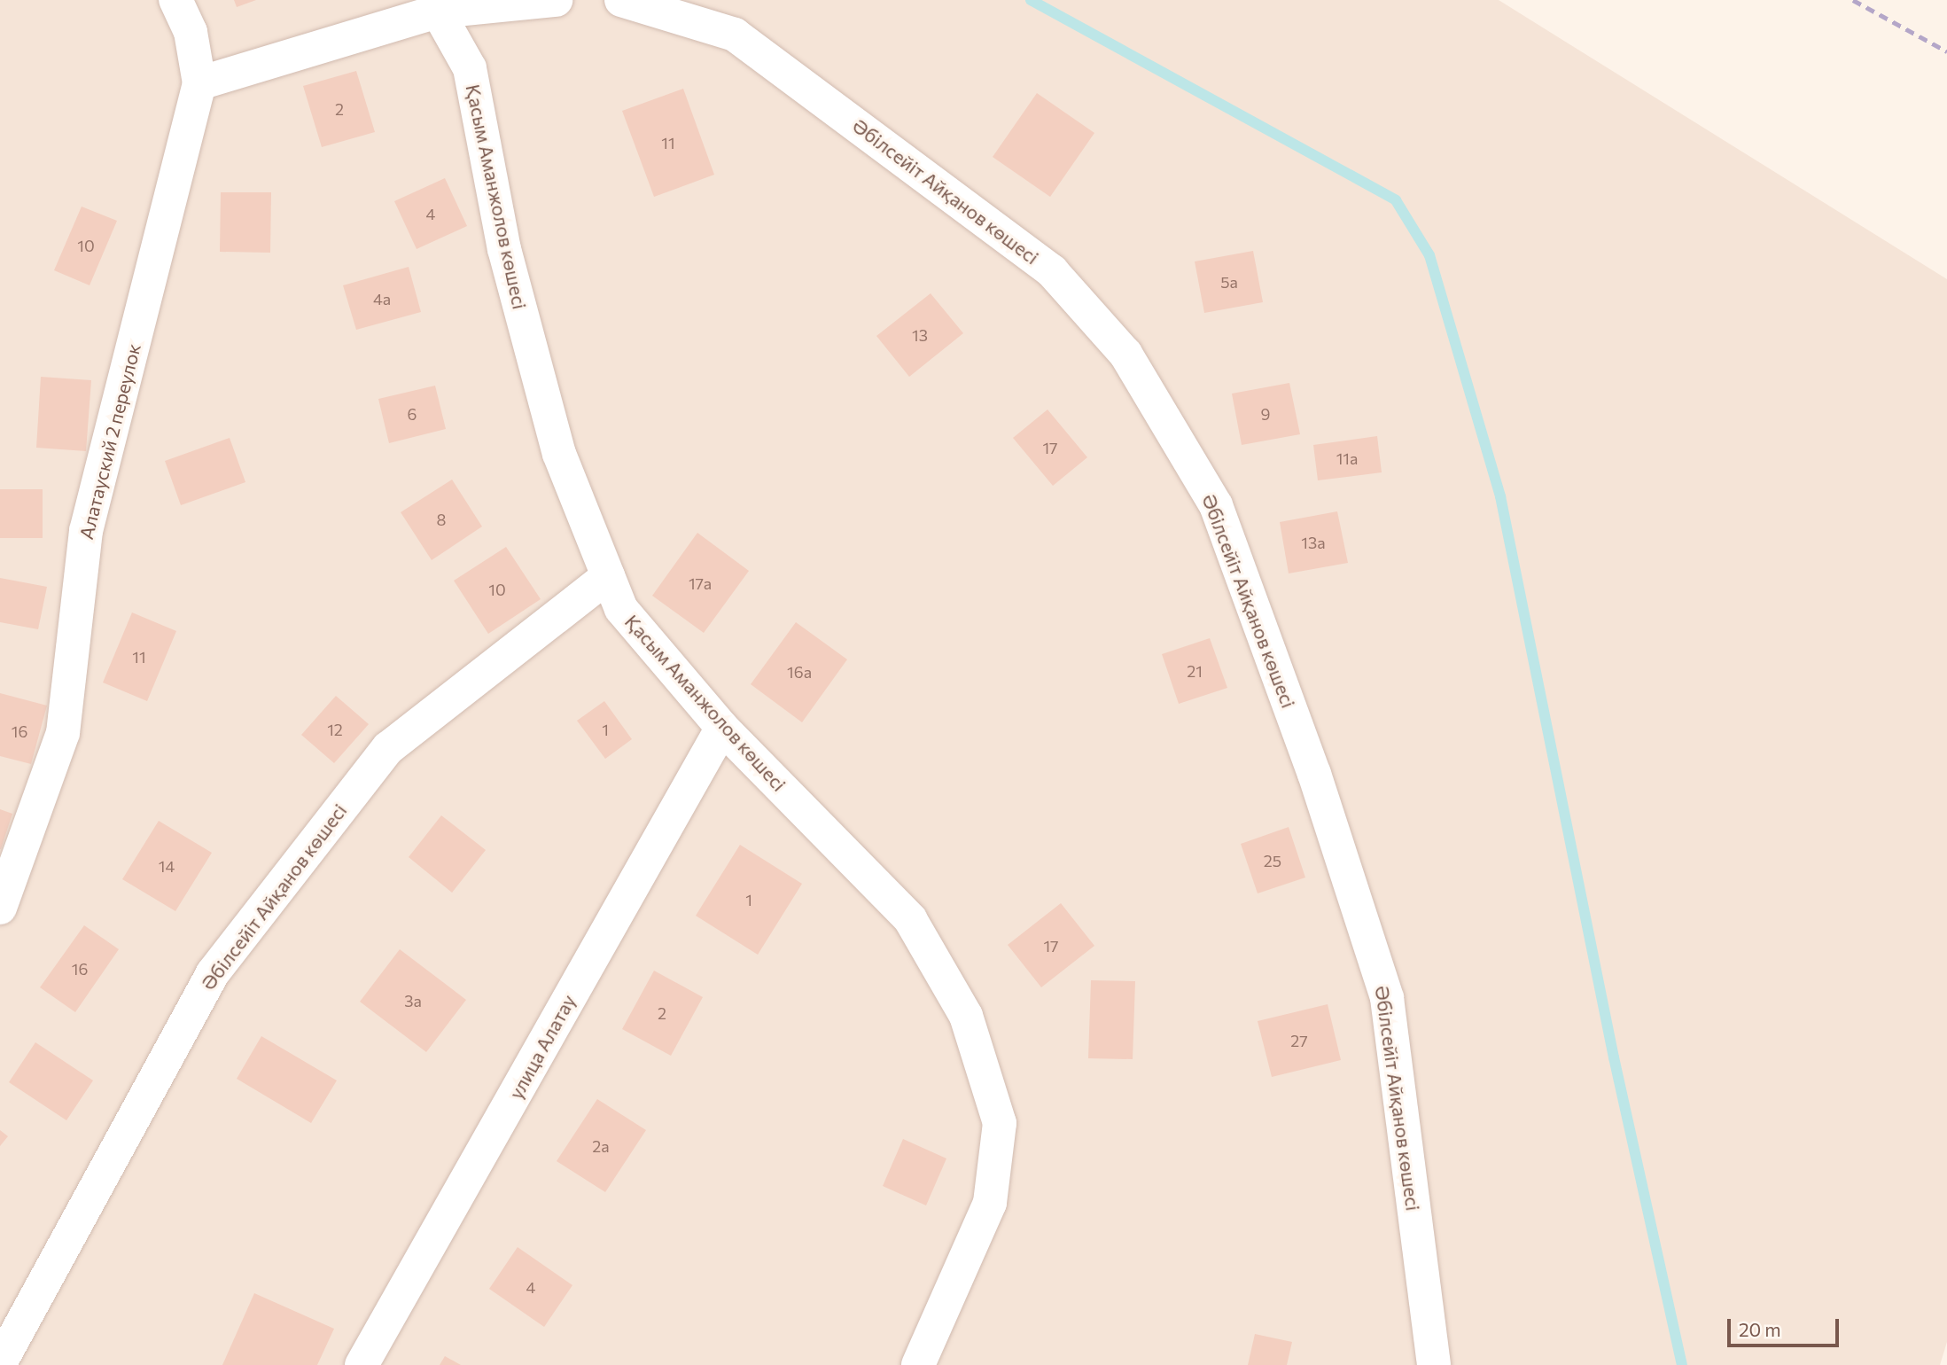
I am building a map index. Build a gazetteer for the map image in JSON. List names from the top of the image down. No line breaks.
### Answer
{"streets":{"street":["Әбілсейіт Айқанов көшесі","Қасым Аманжолов көшесі","Алатауский 2 переулок","улица Алатау"]},"crossings":[["Әбілсейіт Айқанов көшесі","Қасым Аманжолов көшесі"],["Қасым Аманжолов көшесі","улица Алатау"]],"house_numbers":["2","11","4","10","5а","4а","13","6","9","17","11а","8","13а","17а","10","11","21","16а","12","1","16","25","14","1","17","16","3а","2","27","2а","4"],"scale_bar":"20 m"}
